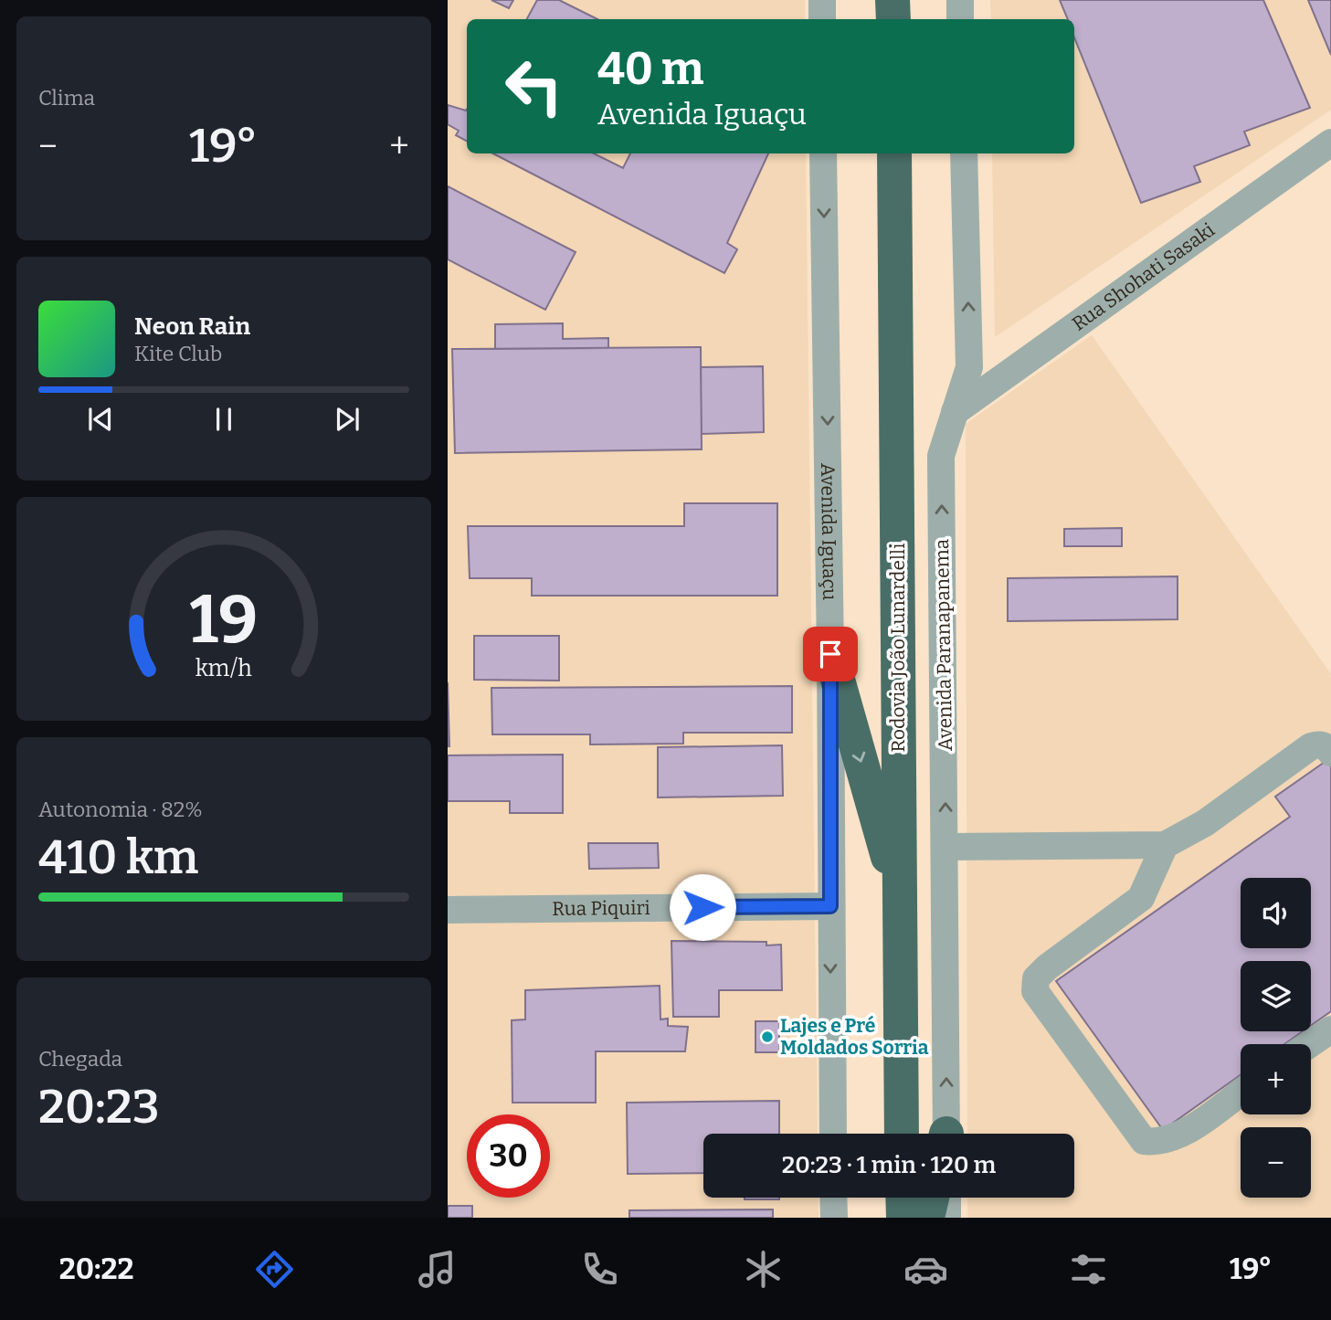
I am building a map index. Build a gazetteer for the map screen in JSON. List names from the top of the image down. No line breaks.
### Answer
{"streets":{"highway":["Rodovia João Lunardelli"],"street":["Rua Shohati Sasaki","Avenida Iguaçu","Avenida Paranapanema","Rua Piquiri"]},"crossings":[["Rua Shohati Sasaki","Avenida Paranapanema"],["Avenida Iguaçu","Rua Piquiri"]],"one_way":["Avenida Iguaçu","Avenida Paranapanema"],"places":["Lajes e Pré Moldados Sorria"],"page":{"tile":["Clima",["Autonomia · 82%","410 km"],["Chegada","20:23"]],"turn":["40 m","Avenida Iguaçu"],"heat":["−","19°","+"],"song":["Neon Rain","Kite Club"],"map_buttons":["+","−"],"limit":"30","trip":"20:23 · 1 min · 120 m","tabs":["20:22","19°"],"gauge":["19","km/h"]}}
